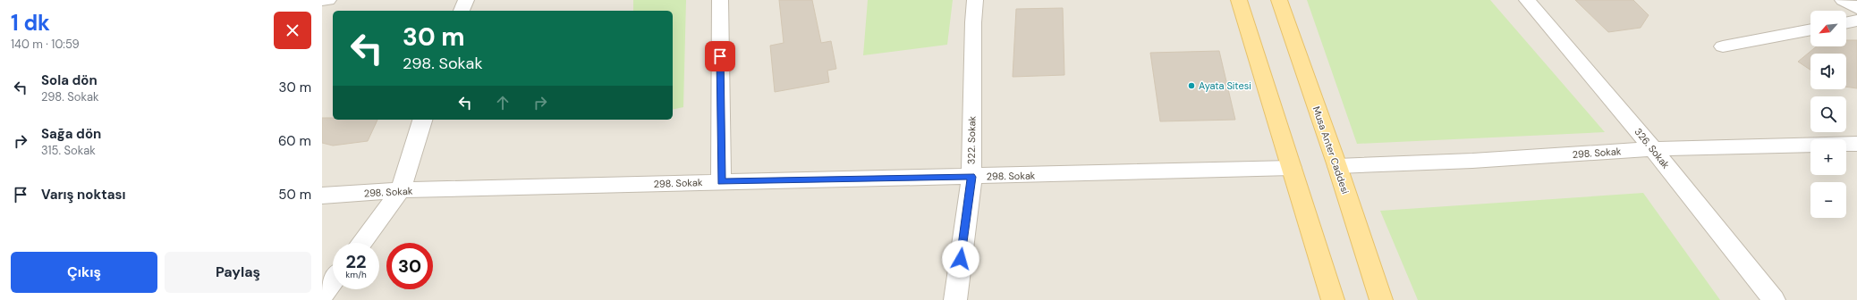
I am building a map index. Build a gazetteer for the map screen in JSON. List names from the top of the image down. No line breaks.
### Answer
{"streets":{"main road":["Musa Anter Caddesi"],"street":["322. Sokak","326. Sokak","298. Sokak"]},"crossings":[["322. Sokak","298. Sokak"],["326. Sokak","298. Sokak"],["Musa Anter Caddesi","298. Sokak"]],"places":["Ayata Sitesi"],"north":"bottom left","page":{"heading":["1 dk","140 m · 10:59"],"map_buttons":["+","−"],"turn":["30 m","298. Sokak"],"list":[{"name":"Sola dön","note":"298. Sokak","value":"30 m"},{"name":"Sağa dön","note":"315. Sokak","value":"60 m"},{"name":"Varış noktası","value":"50 m"}],"speed":"22 km/h","limit":"30","buttons":["Çıkış","Paylaş"]}}
